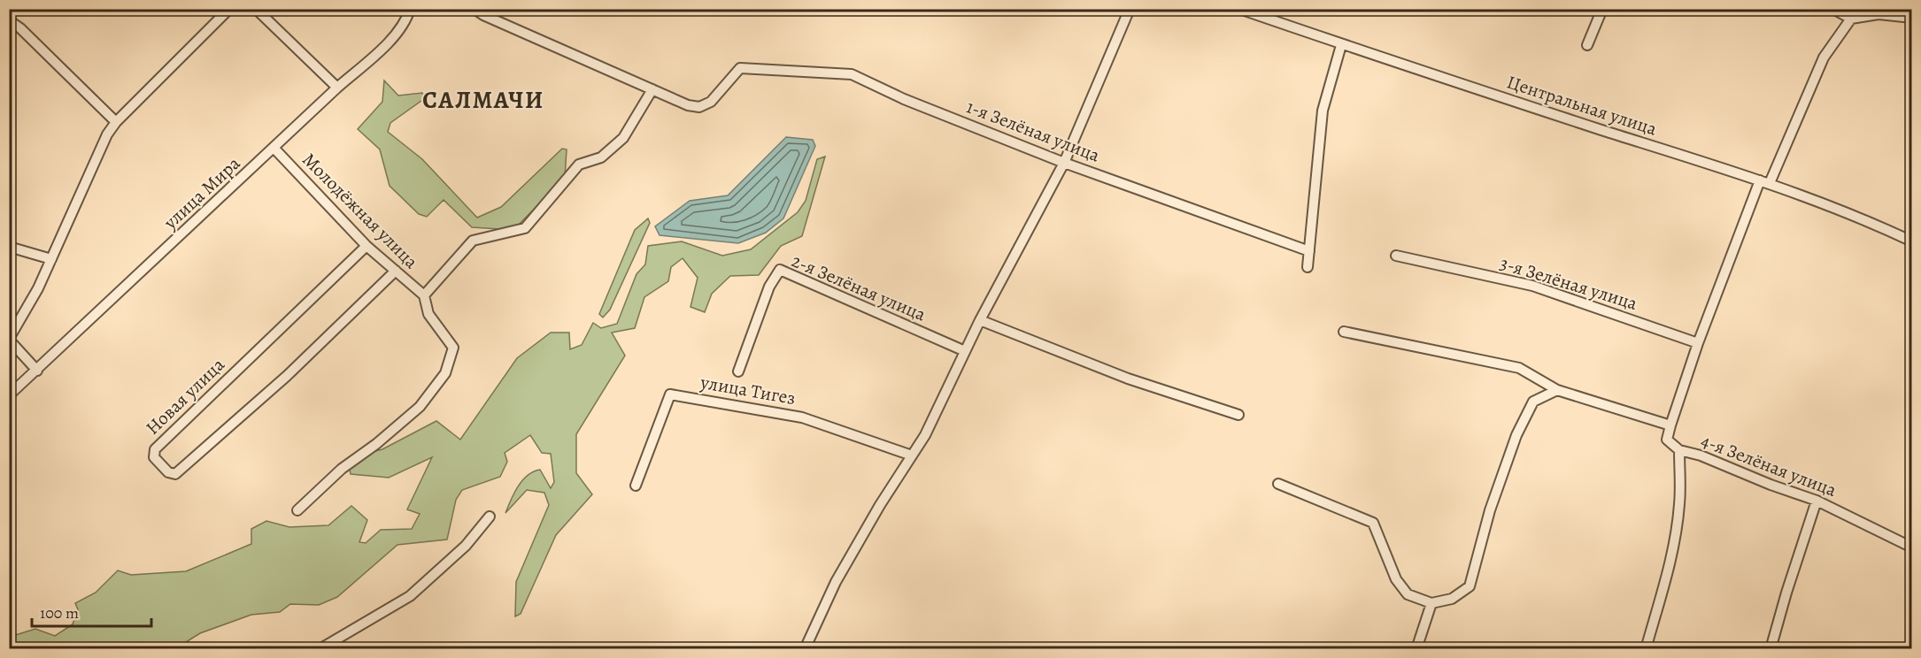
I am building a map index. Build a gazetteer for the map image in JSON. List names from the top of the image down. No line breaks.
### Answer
{"streets":{"street":["Центральная улица","1-я Зелёная улица","улица Мира","Молодёжная улица","3-я Зелёная улица","2-я Зелёная улица","улица Тигез","Новая улица","4-я Зелёная улица"]},"crossings":[["1-я Зелёная улица","Молодёжная улица"],["улица Мира","Молодёжная улица"],["Молодёжная улица","Новая улица"]],"districts":["САЛМАЧИ"],"scale_bar":"100 m"}
